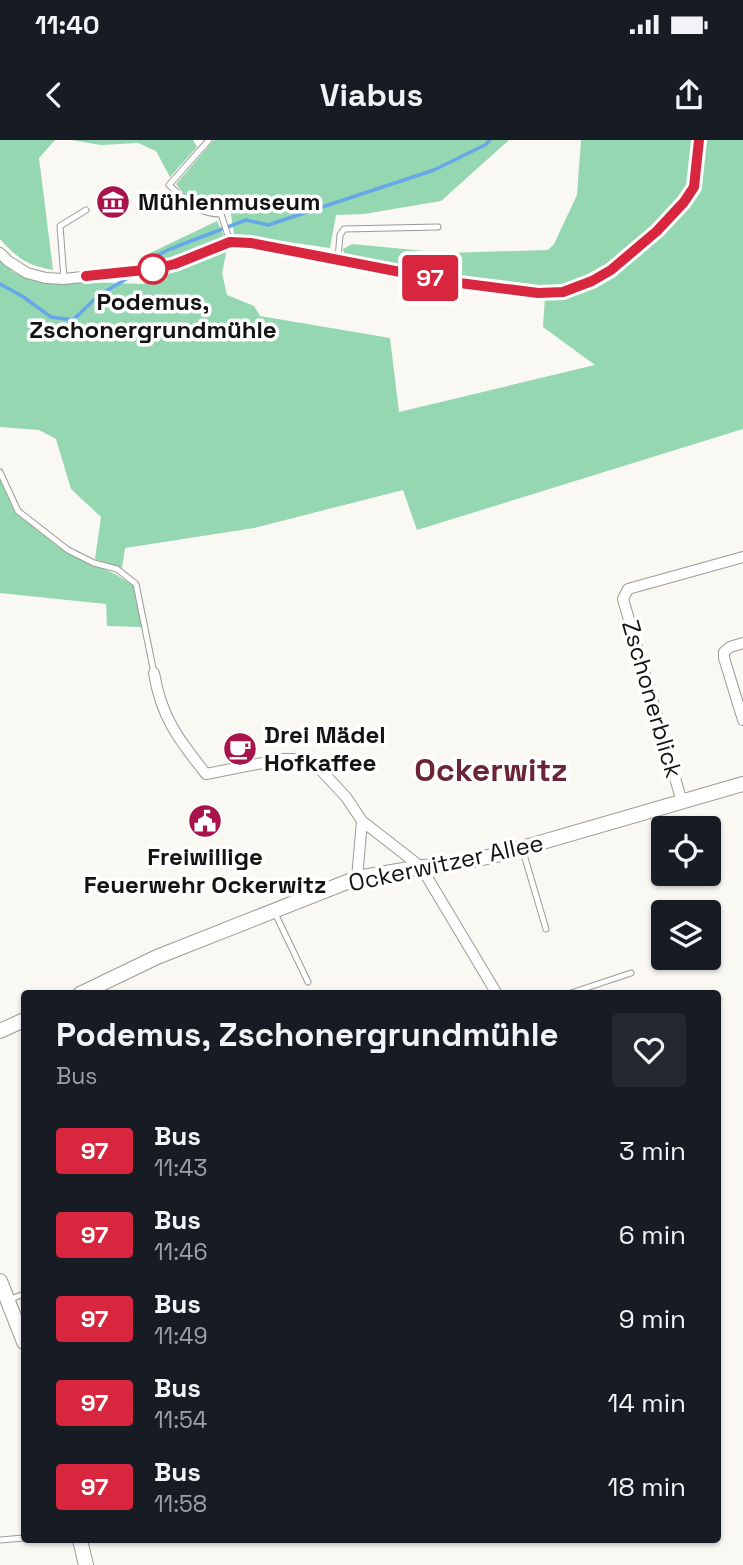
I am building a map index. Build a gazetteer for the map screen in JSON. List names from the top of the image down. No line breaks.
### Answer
{"streets":{"street":["Zschonerblick","Ockerwitzer Allee"]},"crossings":[["Zschonerblick","Ockerwitzer Allee"]],"districts":["Ockerwitz"],"places":{"museum":["Mühlenmuseum"],"other":["Podemus, Zschonergrundmühle"],"cafe":["Drei Mädel Hofkaffee"],"public building":["Freiwillige Feuerwehr Ockerwitz"]},"lines":["bus line 97"],"page":{"status":"11:40","header":"Viabus","on_map":"97","heading":["Podemus, Zschonergrundmühle","Bus"],"list":[{"mark":"97","name":"Bus","note":"11:43","value":"3 min"},{"mark":"97","name":"Bus","note":"11:46","value":"6 min"},{"mark":"97","name":"Bus","note":"11:49","value":"9 min"},{"mark":"97","name":"Bus","note":"11:54","value":"14 min"},{"mark":"97","name":"Bus","note":"11:58","value":"18 min"}]}}
